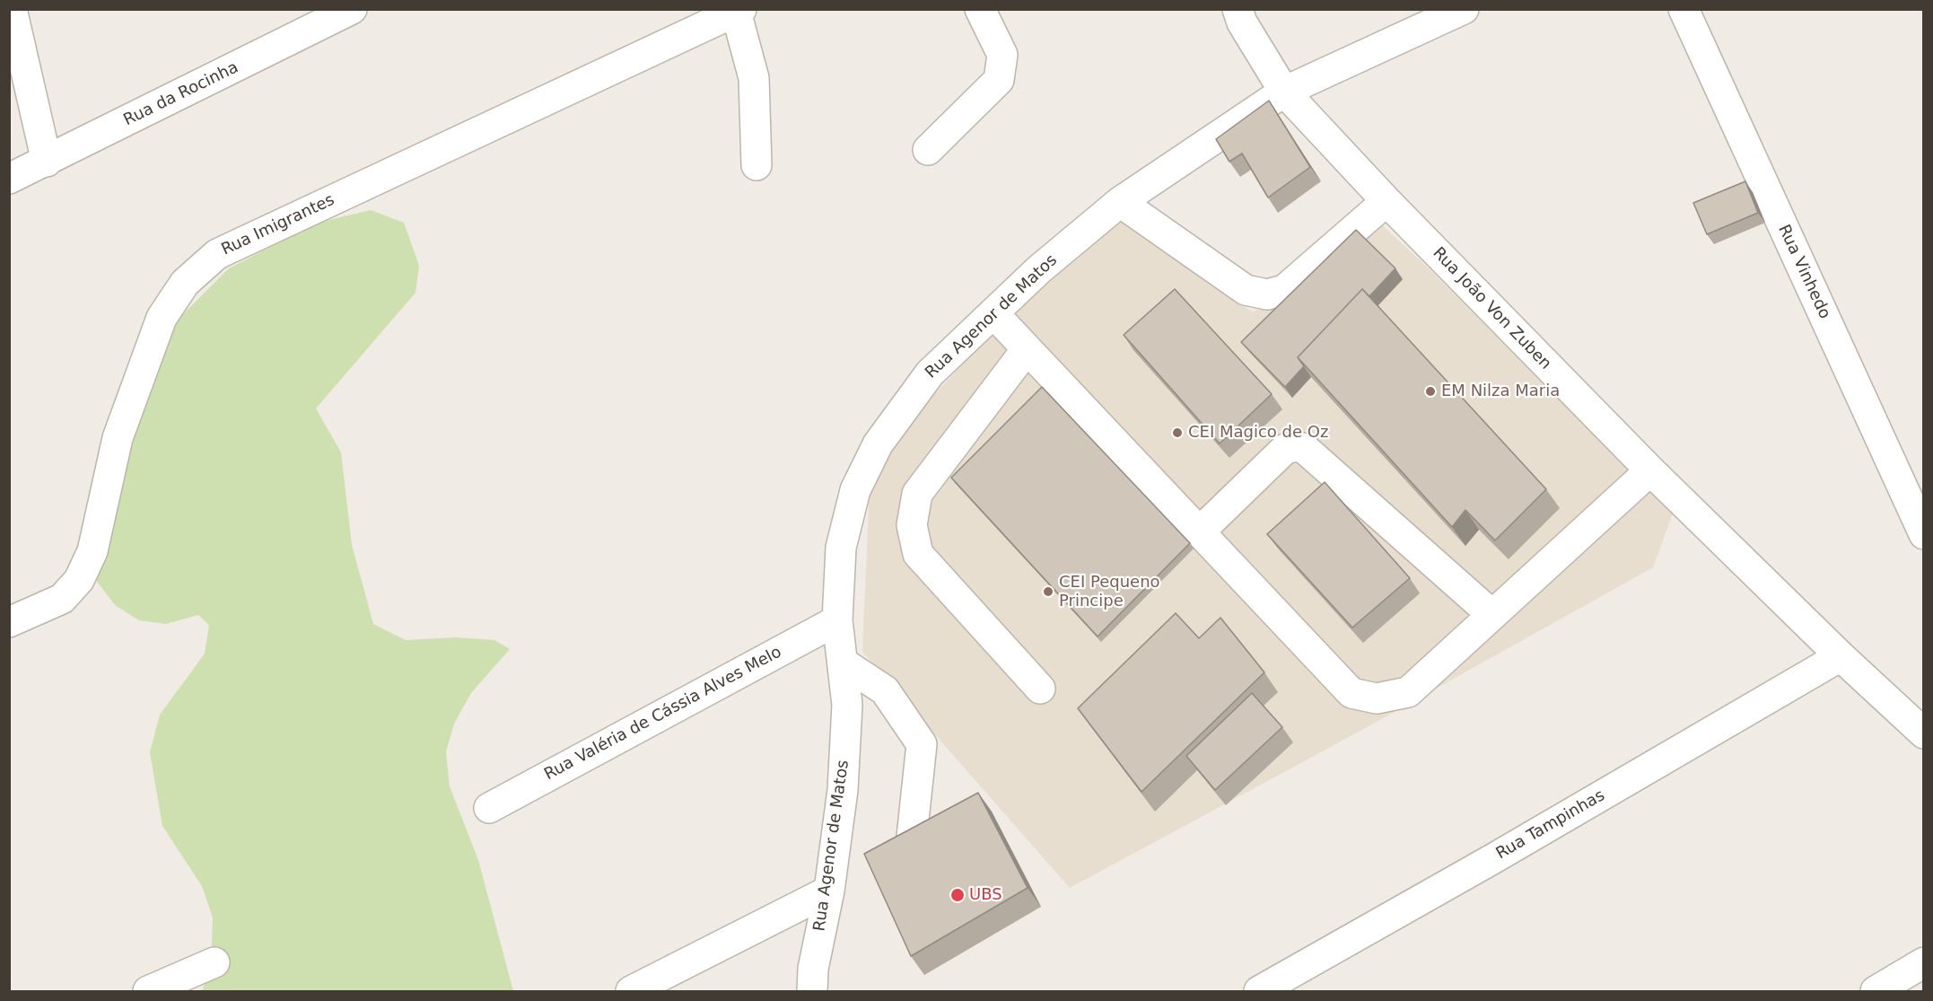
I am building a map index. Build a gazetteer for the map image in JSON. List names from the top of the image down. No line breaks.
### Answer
{"streets":{"street":["Rua da Rocinha","Rua Imigrantes","Rua Vinhedo","Rua João Von Zuben","Rua Agenor de Matos","Rua Valéria de Cássia Alves Melo","Rua Tampinhas"]},"crossings":[["Rua João Von Zuben","Rua Agenor de Matos"],["Rua João Von Zuben","Rua Tampinhas"],["Rua Agenor de Matos","Rua Valéria de Cássia Alves Melo"]],"places":["EM Nilza Maria","CEI Magico de Oz","CEI Pequeno Principe","UBS"]}
